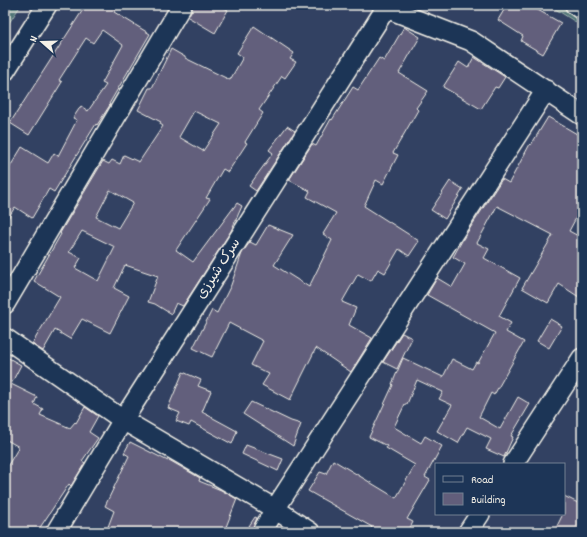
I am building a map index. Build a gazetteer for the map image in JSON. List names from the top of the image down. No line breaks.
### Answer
{"streets":{"street":["سرک شیرزی"]},"legend":["Road","Building"],"north":"left"}
